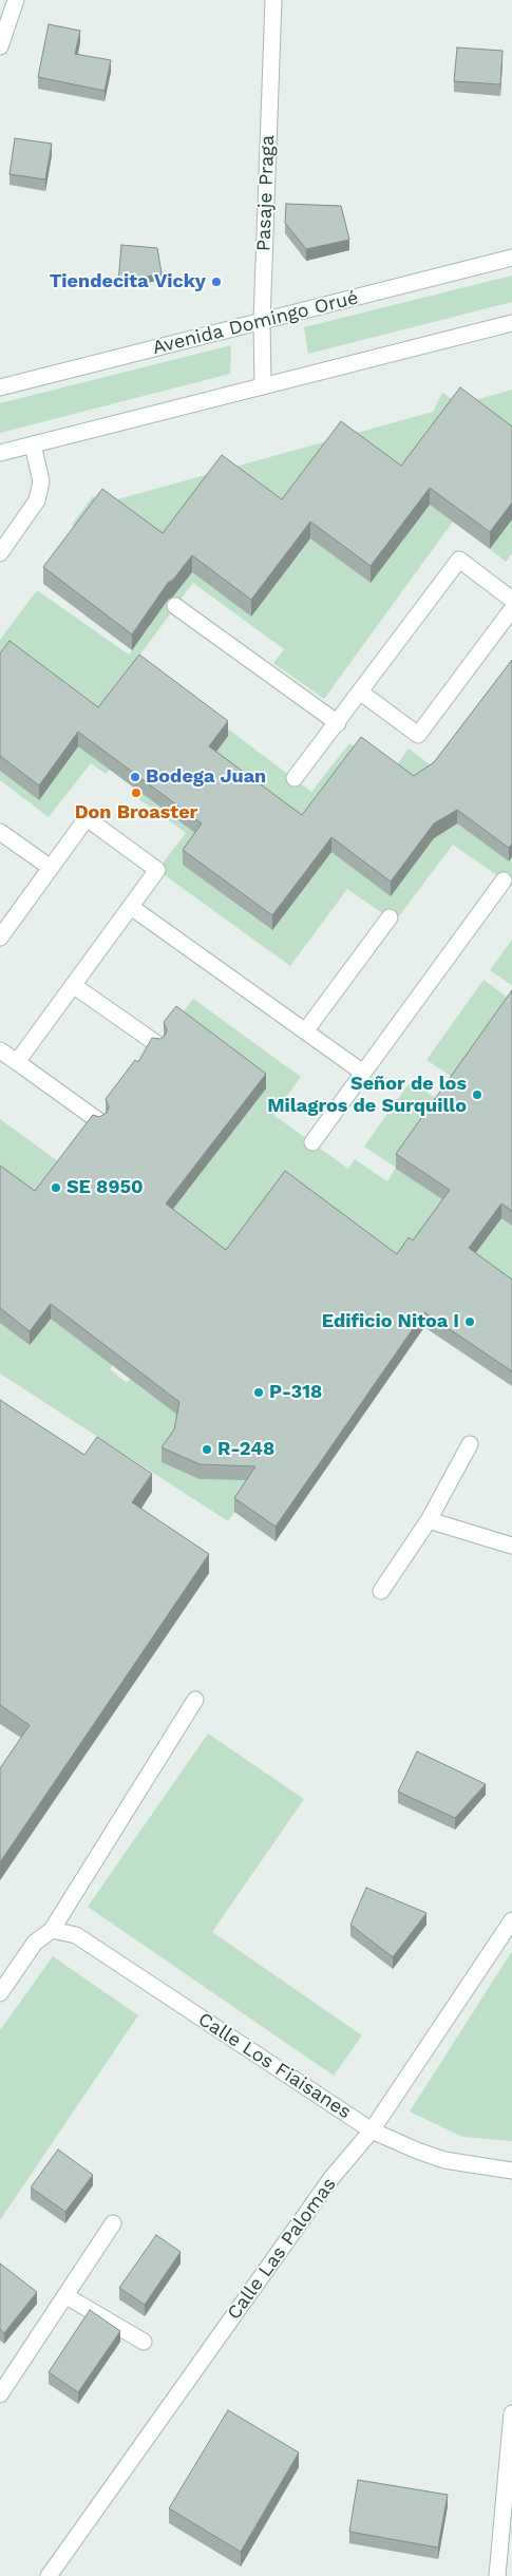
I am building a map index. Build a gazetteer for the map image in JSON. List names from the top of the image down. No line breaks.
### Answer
{"streets":{"street":["Pasaje Praga","Avenida Domingo Orué","Calle Los Fiaisanes","Calle Las Palomas"]},"crossings":[["Pasaje Praga","Avenida Domingo Orué"],["Calle Los Fiaisanes","Calle Las Palomas"]],"places":["Tiendecita Vicky","Bodega Juan","Don Broaster","Señor de los Milagros de Surquillo","SE 8950","Edificio Nitoa I","P-318","R-248"]}
